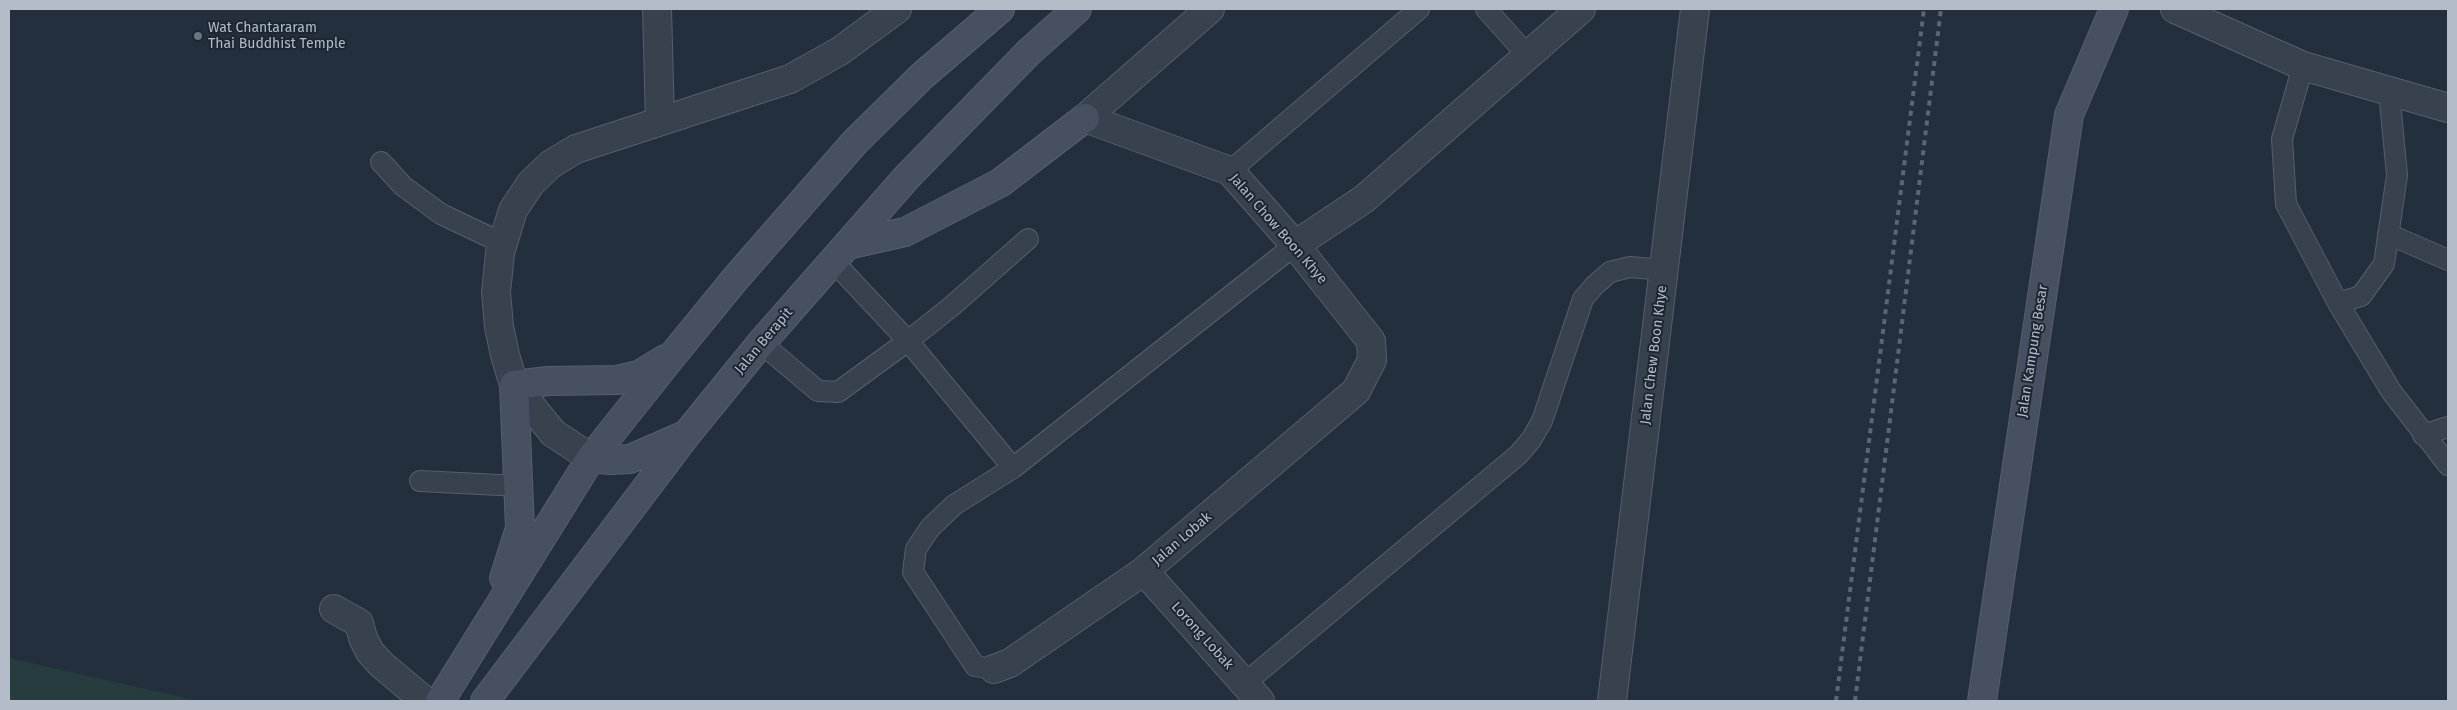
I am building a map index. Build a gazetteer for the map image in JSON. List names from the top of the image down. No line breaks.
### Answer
{"streets":{"main road":["Jalan Berapit","Jalan Kampung Besar"],"street":["Jalan Chow Boon Khye","Jalan Chew Boon Khye","Jalan Lobak","Lorong Lobak"]},"crossings":[["Jalan Chow Boon Khye","Jalan Lobak"],["Jalan Lobak","Lorong Lobak"]],"places":["Wat Chantararam Thai Buddhist Temple"]}
